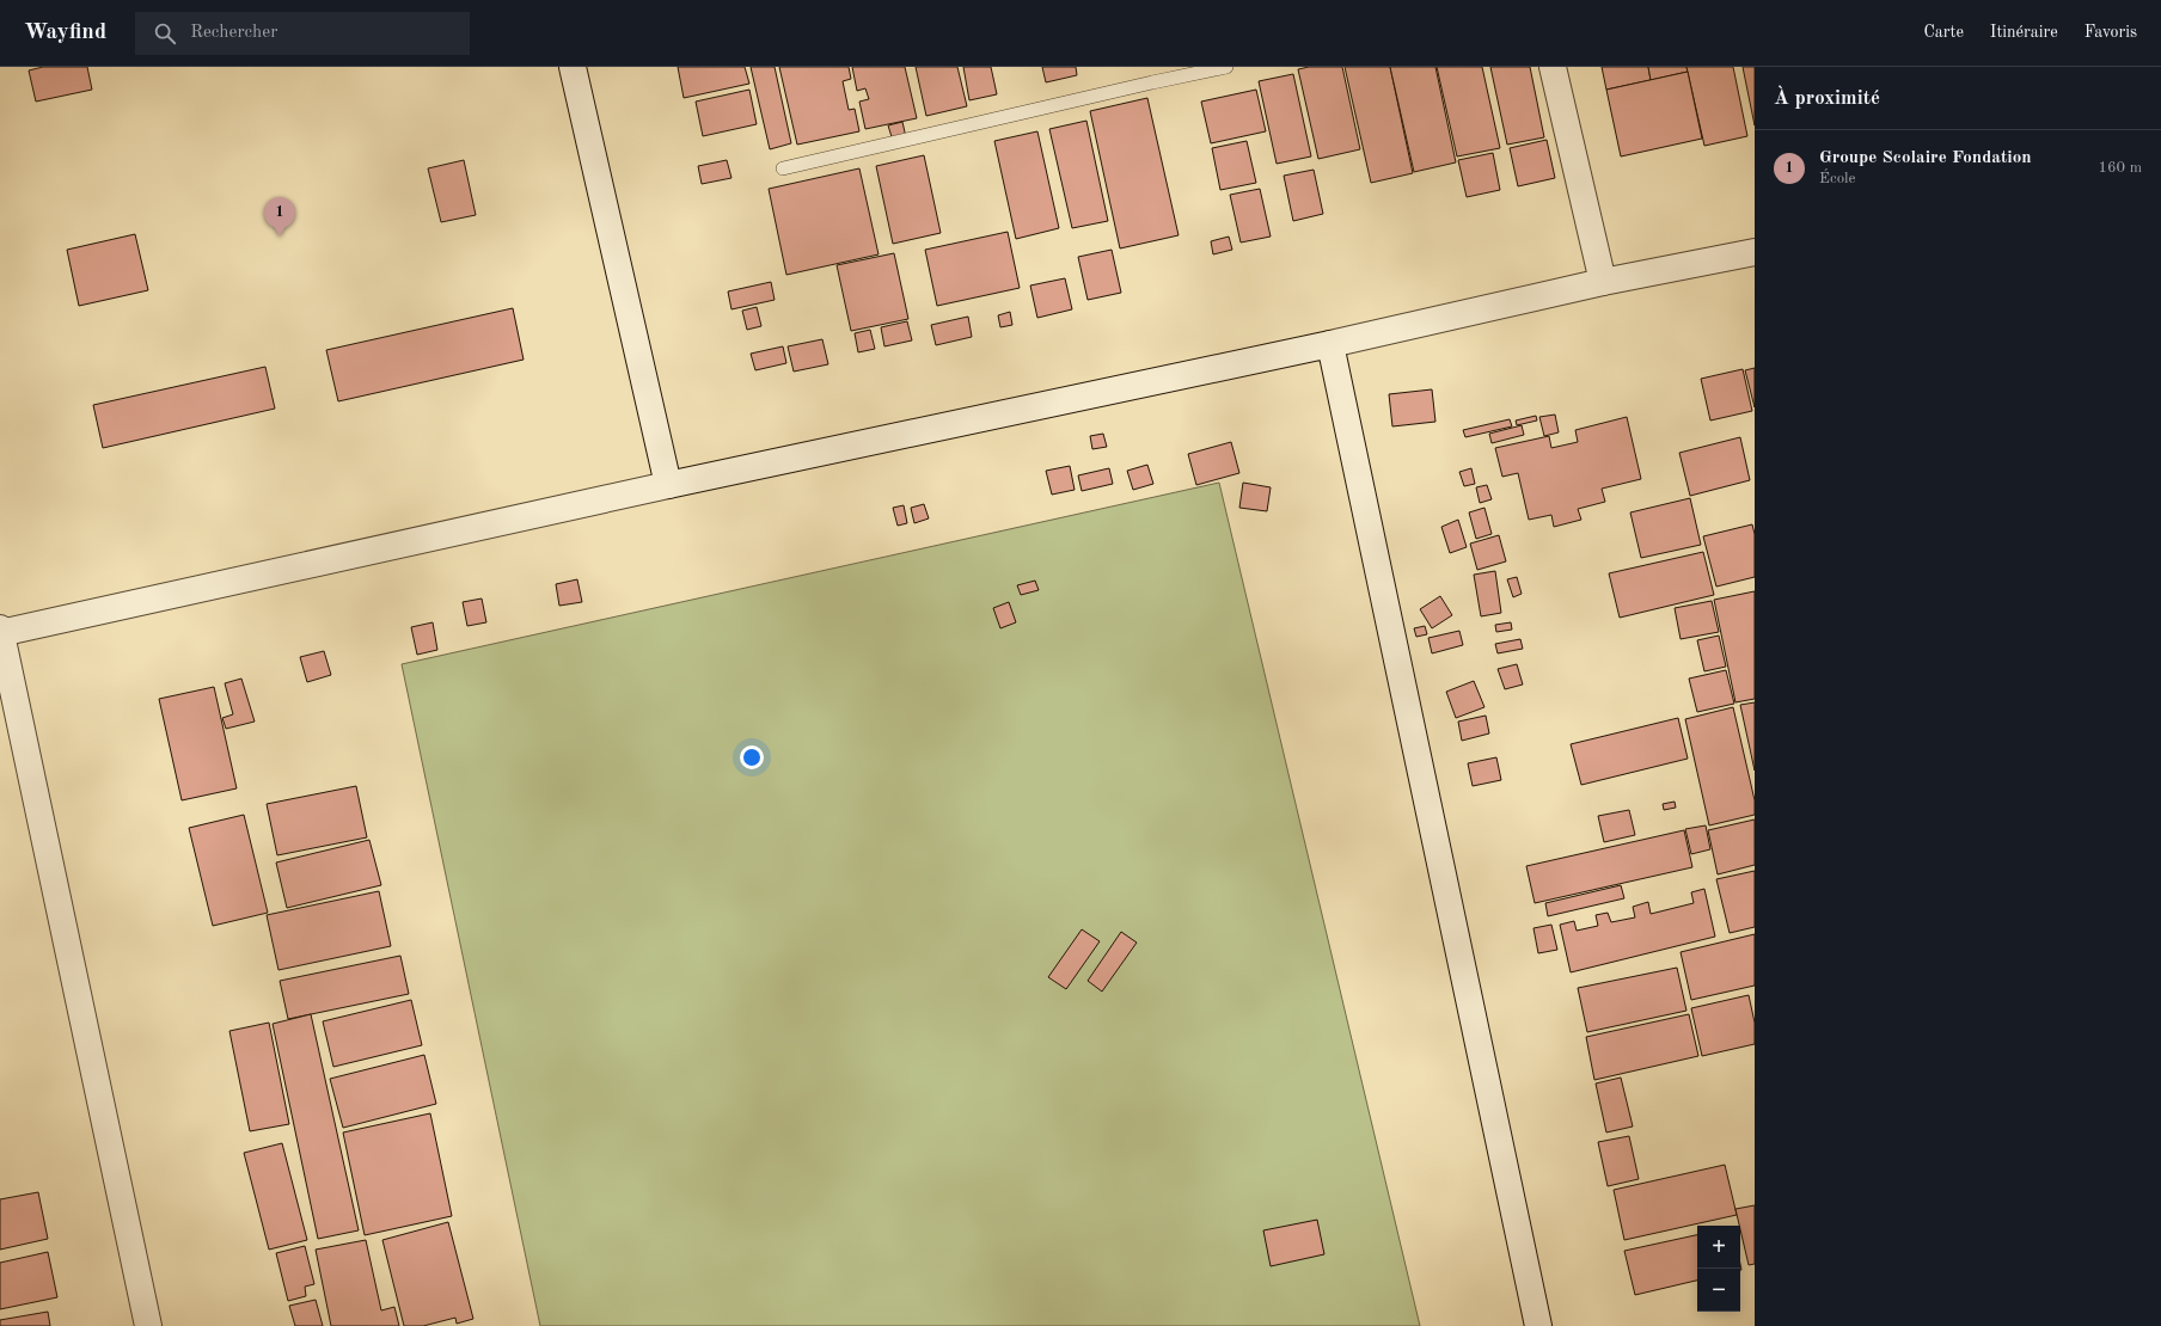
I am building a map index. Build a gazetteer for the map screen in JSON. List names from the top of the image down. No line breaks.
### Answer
{"page":{"header":"Wayfind","search":"Rechercher","nav":["Carte","Itinéraire","Favoris"],"heading":"À proximité","list":[{"mark":"1","name":"Groupe Scolaire Fondation","note":"École","value":"160 m"}],"pins":"1","map_buttons":["+","−"]}}
